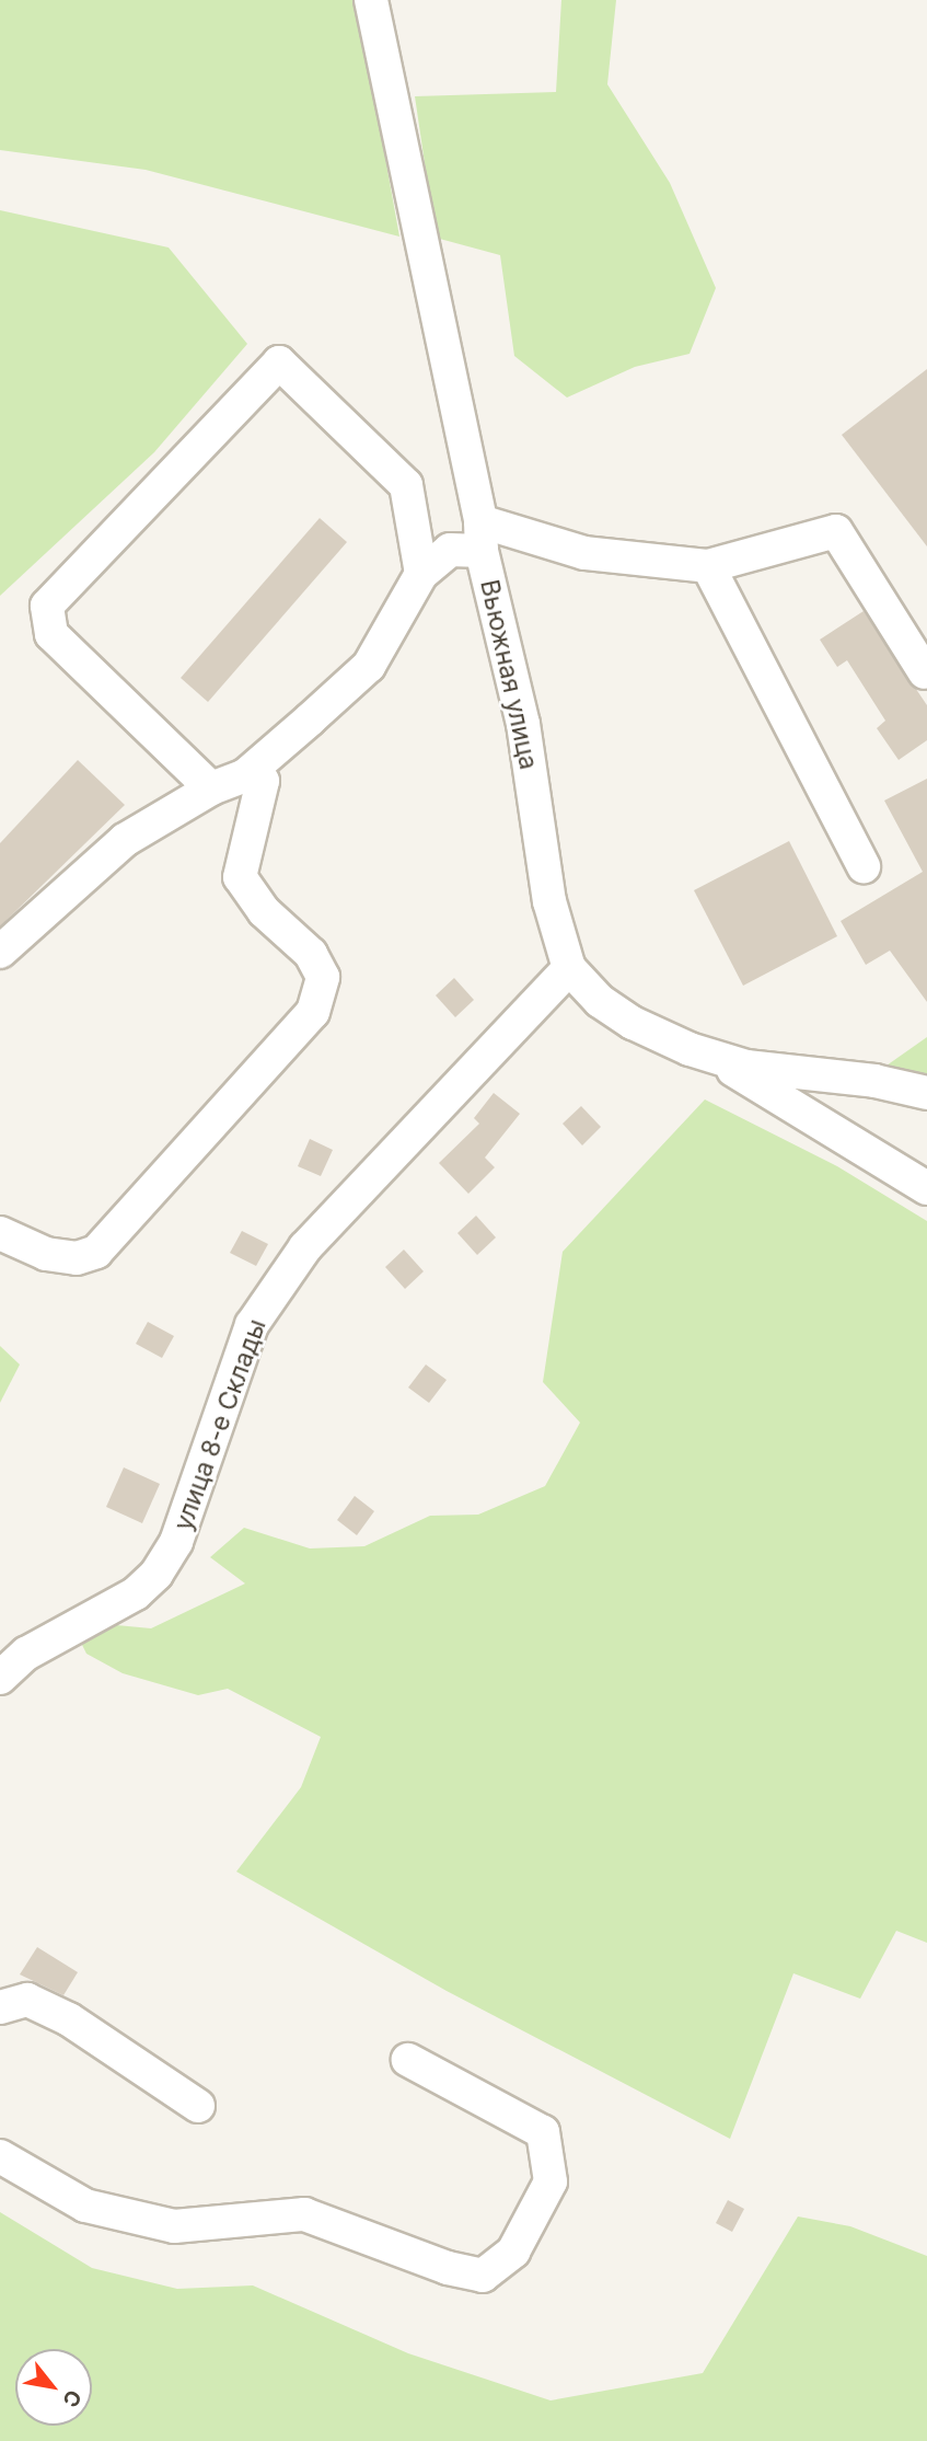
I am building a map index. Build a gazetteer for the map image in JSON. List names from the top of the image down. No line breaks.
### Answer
{"streets":{"street":["Вьюжная улица","улица 8-е Склады"]},"crossings":[["Вьюжная улица","улица 8-е Склады"]],"north":"bottom right"}
